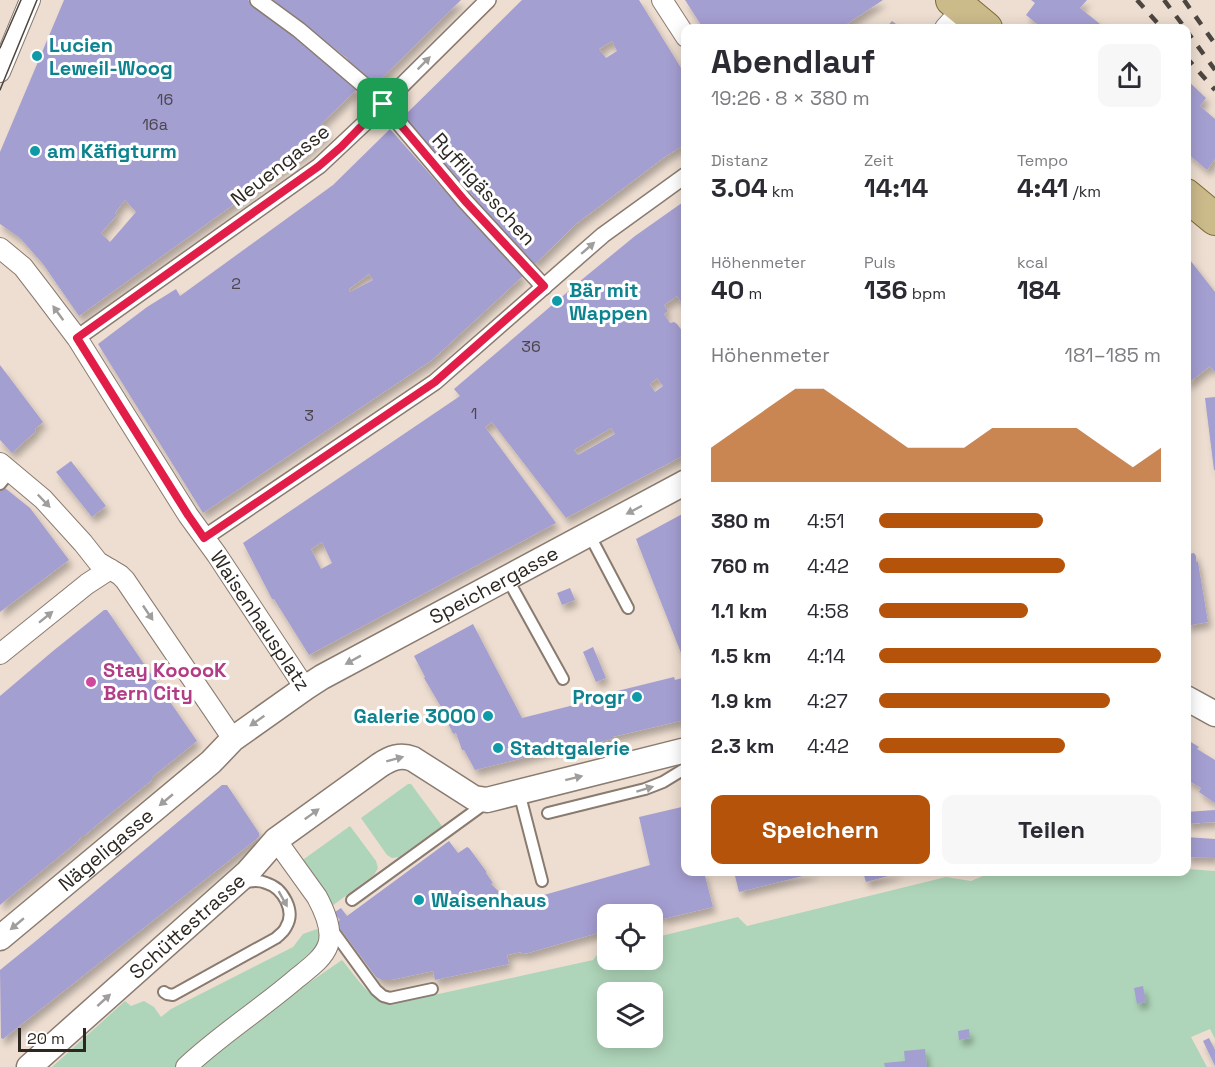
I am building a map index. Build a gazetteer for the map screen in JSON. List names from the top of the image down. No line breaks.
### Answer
{"streets":{"street":["Neuengasse","Ryffligässchen","Speichergasse","Waisenhausplatz","Nägeligasse","Schüttestrasse"]},"crossings":[["Neuengasse","Ryffligässchen"],["Neuengasse","Waisenhausplatz"],["Speichergasse","Waisenhausplatz"],["Waisenhausplatz","Nägeligasse"]],"one_way":["Nägeligasse"],"places":["Lucien Leweil-Woog","am Käfigturm","Bär mit Wappen","Stay KooooK Bern City","Progr","Galerie 3000","Stadtgalerie","Waisenhaus"],"house_numbers":["16","16a","2","36","1","3"],"scale_bar":"20 m","page":{"heading":["Abendlauf","19:26 · 8 × 380 m"],"stats":[["Distanz","3.04 km"],["Zeit","14:14"],["Tempo","4:41 /km"],["Höhenmeter","40 m"],["Puls","136 bpm"],["kcal","184"]],"chart":["Höhenmeter","181–185 m"],"list":[{"name":"380 m","note":"4:51"},{"name":"760 m","note":"4:42"},{"name":"1.1 km","note":"4:58"},{"name":"1.5 km","note":"4:14"},{"name":"1.9 km","note":"4:27"},{"name":"2.3 km","note":"4:42"}],"buttons":["Speichern","Teilen"],"scale":"20 m"}}
